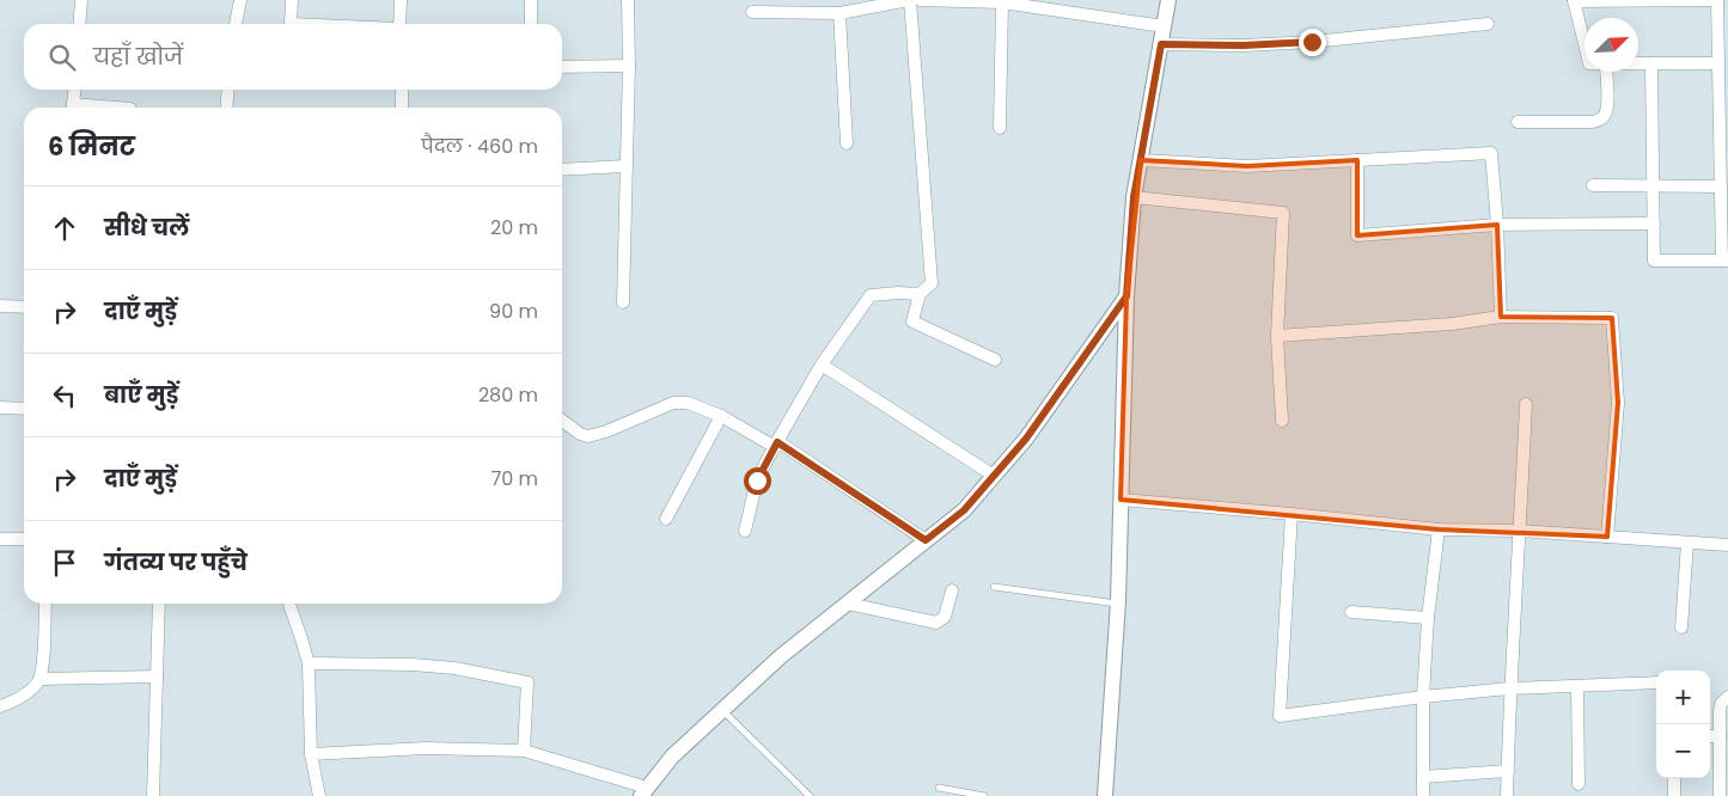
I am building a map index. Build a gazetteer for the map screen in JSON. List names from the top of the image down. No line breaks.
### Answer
{"north":"top right","page":{"search":"यहाँ खोजें","heading":["6 मिनट","पैदल · 460 m"],"list":[["सीधे चलें","20 m"],["दाएँ मुड़ें","90 m"],["बाएँ मुड़ें","280 m"],["दाएँ मुड़ें","70 m"],"गंतव्य पर पहुँचे"],"map_buttons":["+","−"]}}
